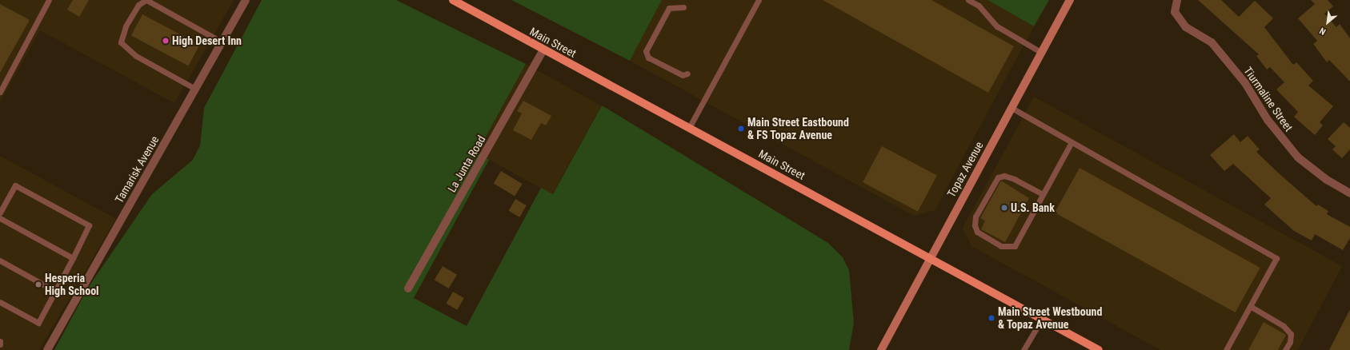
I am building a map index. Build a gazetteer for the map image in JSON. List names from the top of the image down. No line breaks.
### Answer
{"streets":{"main road":["Main Street"],"street":["Tiurmaline Street","La Junta Road","Tamarisk Avenue","Topaz Avenue"]},"crossings":[["Main Street","La Junta Road"],["Main Street","Topaz Avenue"]],"places":["High Desert Inn","Main Street Eastbound & FS Topaz Avenue","U.S. Bank","Hesperia High School","Main Street Westbound & Topaz Avenue"],"north":"bottom left"}
